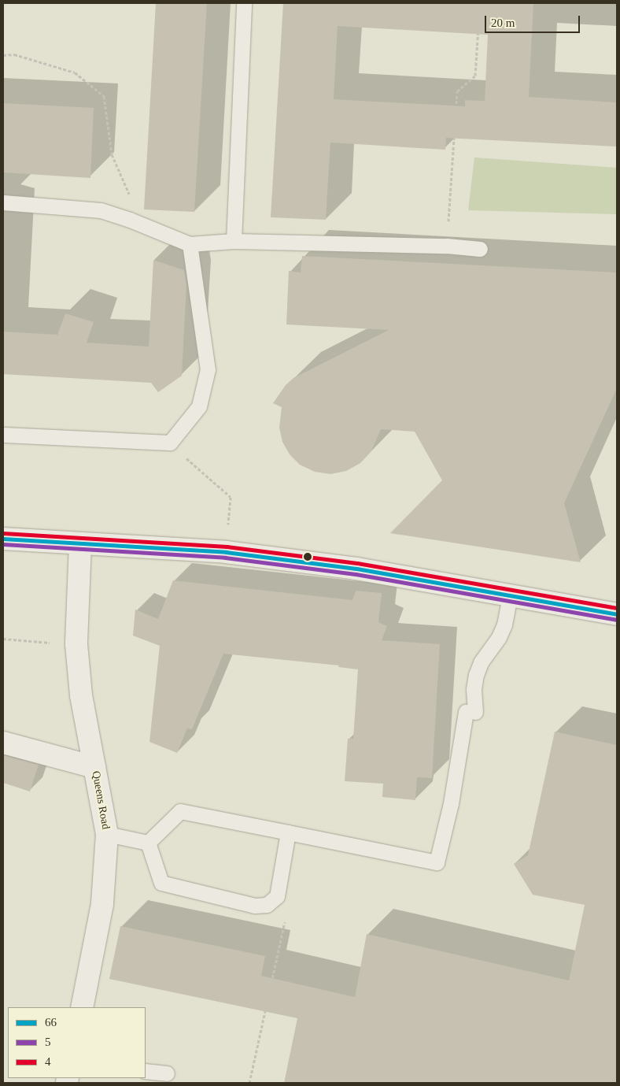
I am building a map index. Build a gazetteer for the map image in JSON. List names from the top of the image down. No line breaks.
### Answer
{"streets":{"main road":["Queens Road"]},"lines":["transit line 4","transit line 66","transit line 5"],"legend":["66","5","4"],"scale_bar":"20 m"}
